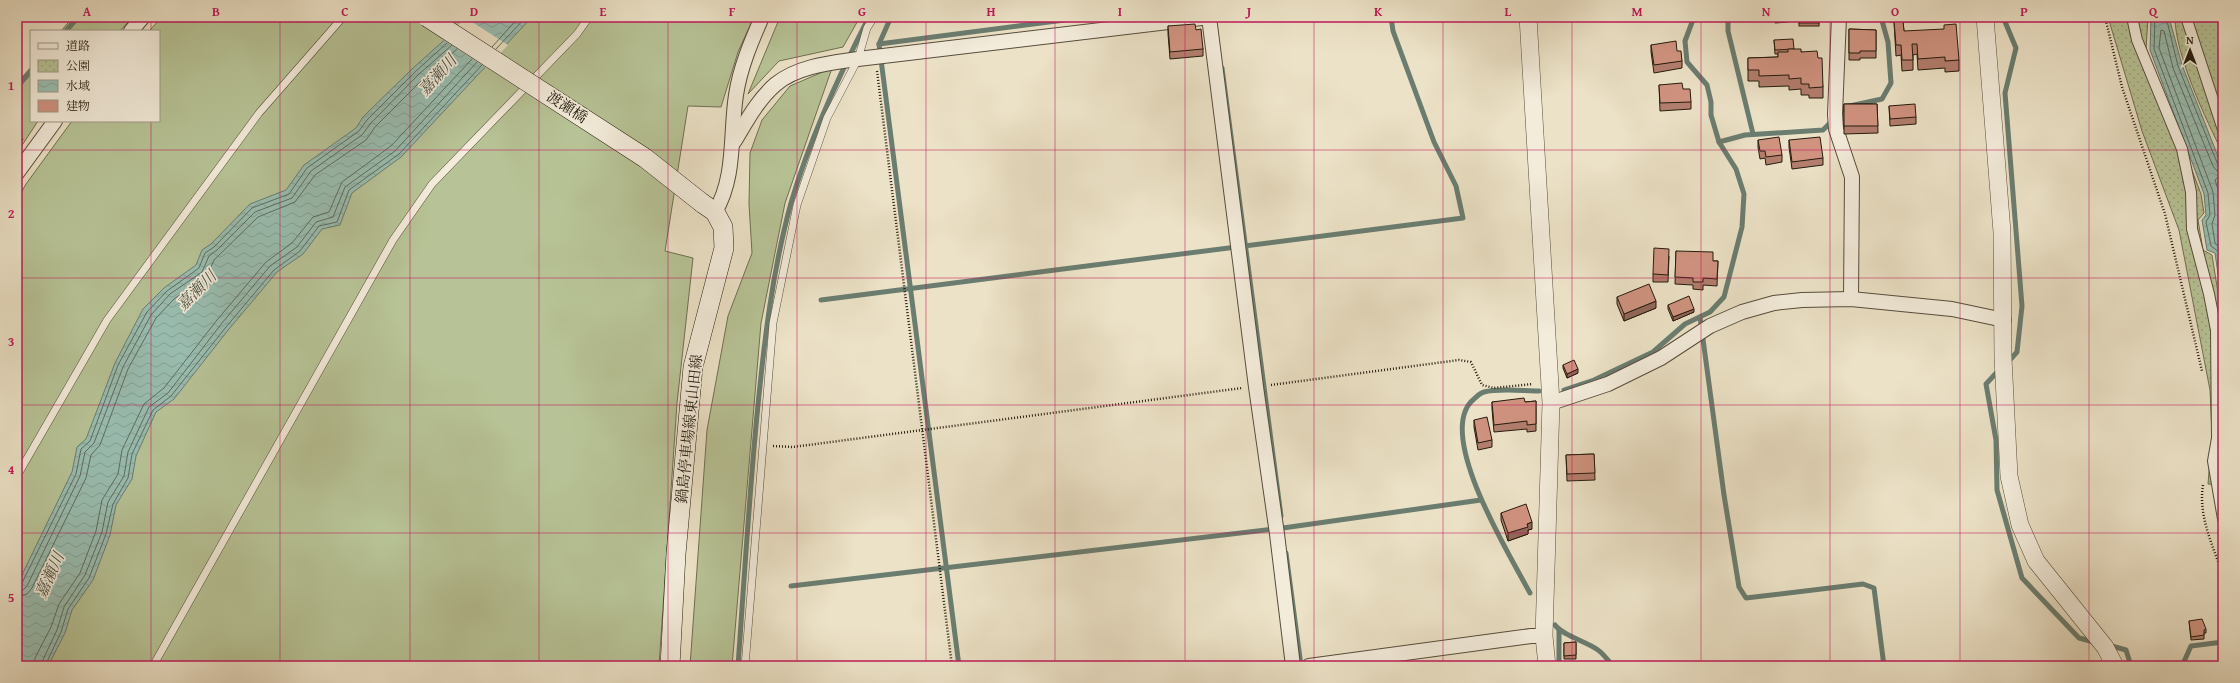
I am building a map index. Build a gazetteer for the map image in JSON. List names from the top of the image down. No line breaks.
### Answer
{"streets":{"main road":["渡瀬橋","鍋島停車場線東山田線"]},"crossings":[["渡瀬橋","鍋島停車場線東山田線"]],"water":["嘉瀬川"],"legend":["道路","公園","水域","建物"],"north":"top","grid":{"columns":["A","B","C","D","E","F","G","H","I","J","K","L","M","N","O","P","Q"],"rows":["1","2","3","4","5"]}}
